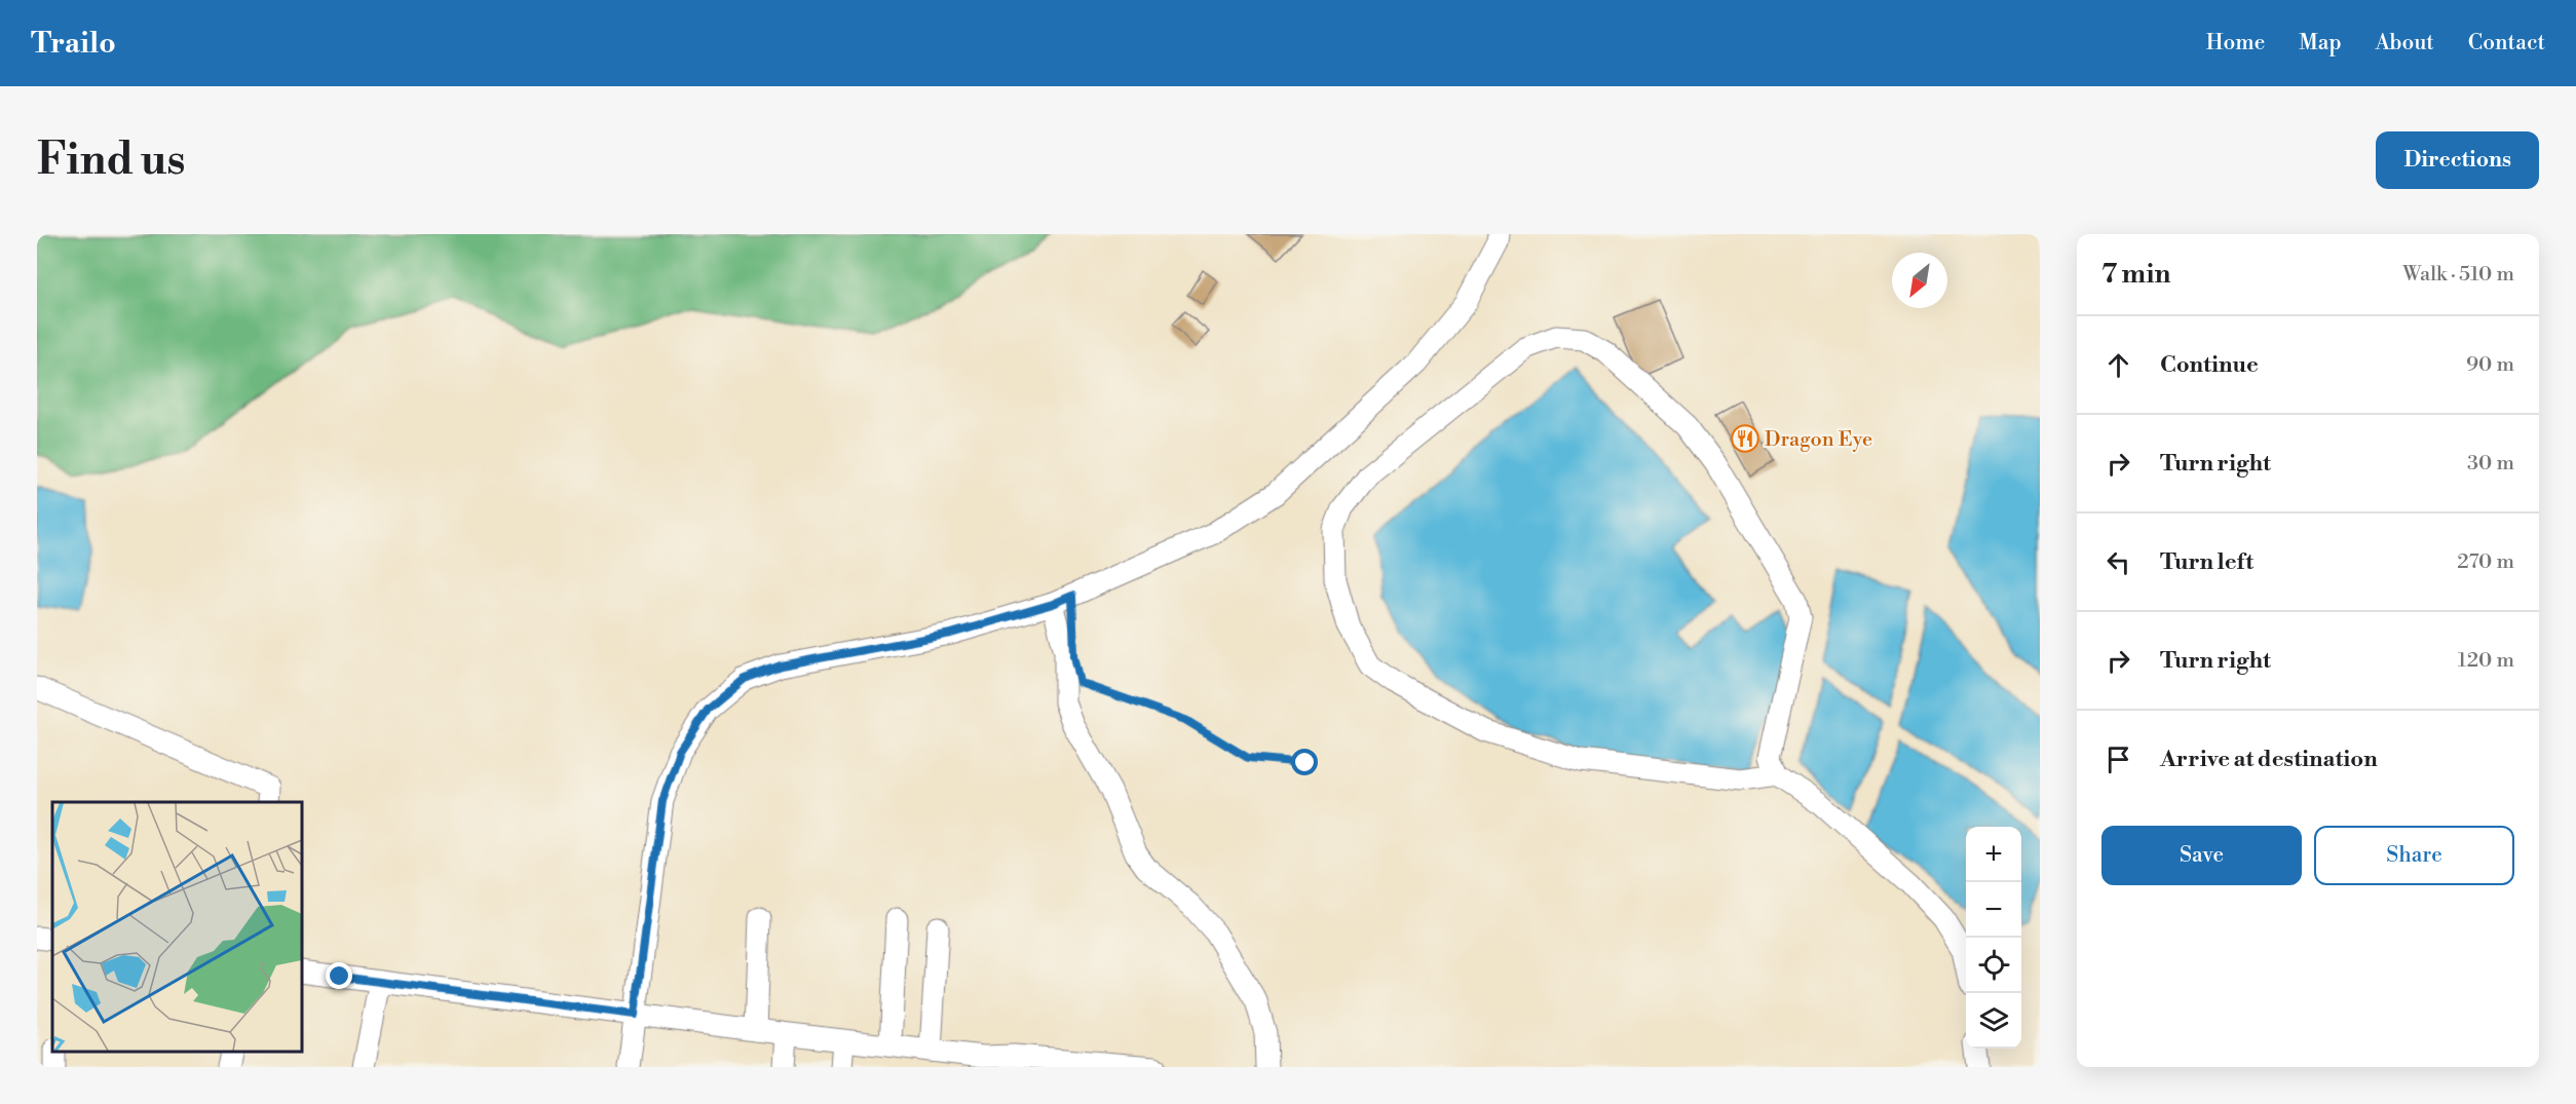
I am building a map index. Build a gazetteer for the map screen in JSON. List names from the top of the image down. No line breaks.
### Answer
{"places":{"restaurant":["Dragon Eye"]},"north":"bottom left","page":{"header":"Trailo","nav":["Home","Map","About","Contact"],"buttons":["Directions",["Save","Share"]],"title":"Find us","heading":["7 min","Walk · 510 m"],"list":[["Continue","90 m"],["Turn right","30 m"],["Turn left","270 m"],["Turn right","120 m"],"Arrive at destination"],"map_buttons":["+","−"]}}
